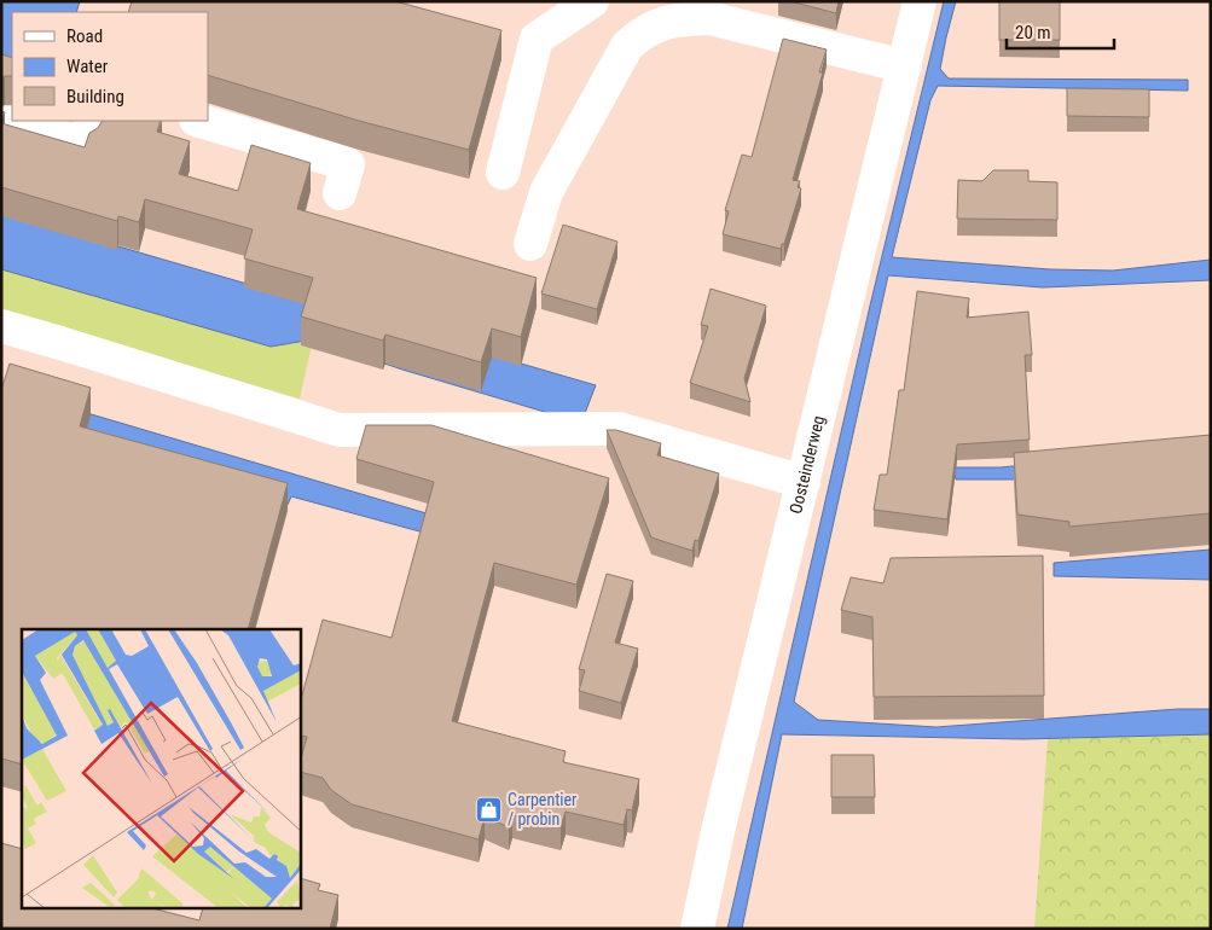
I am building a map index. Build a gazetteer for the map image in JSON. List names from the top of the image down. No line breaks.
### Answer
{"streets":{"street":["Oosteinderweg"]},"places":{"shop":["Carpentier / probin"]},"legend":["Road","Water","Building"],"scale_bar":"20 m"}
